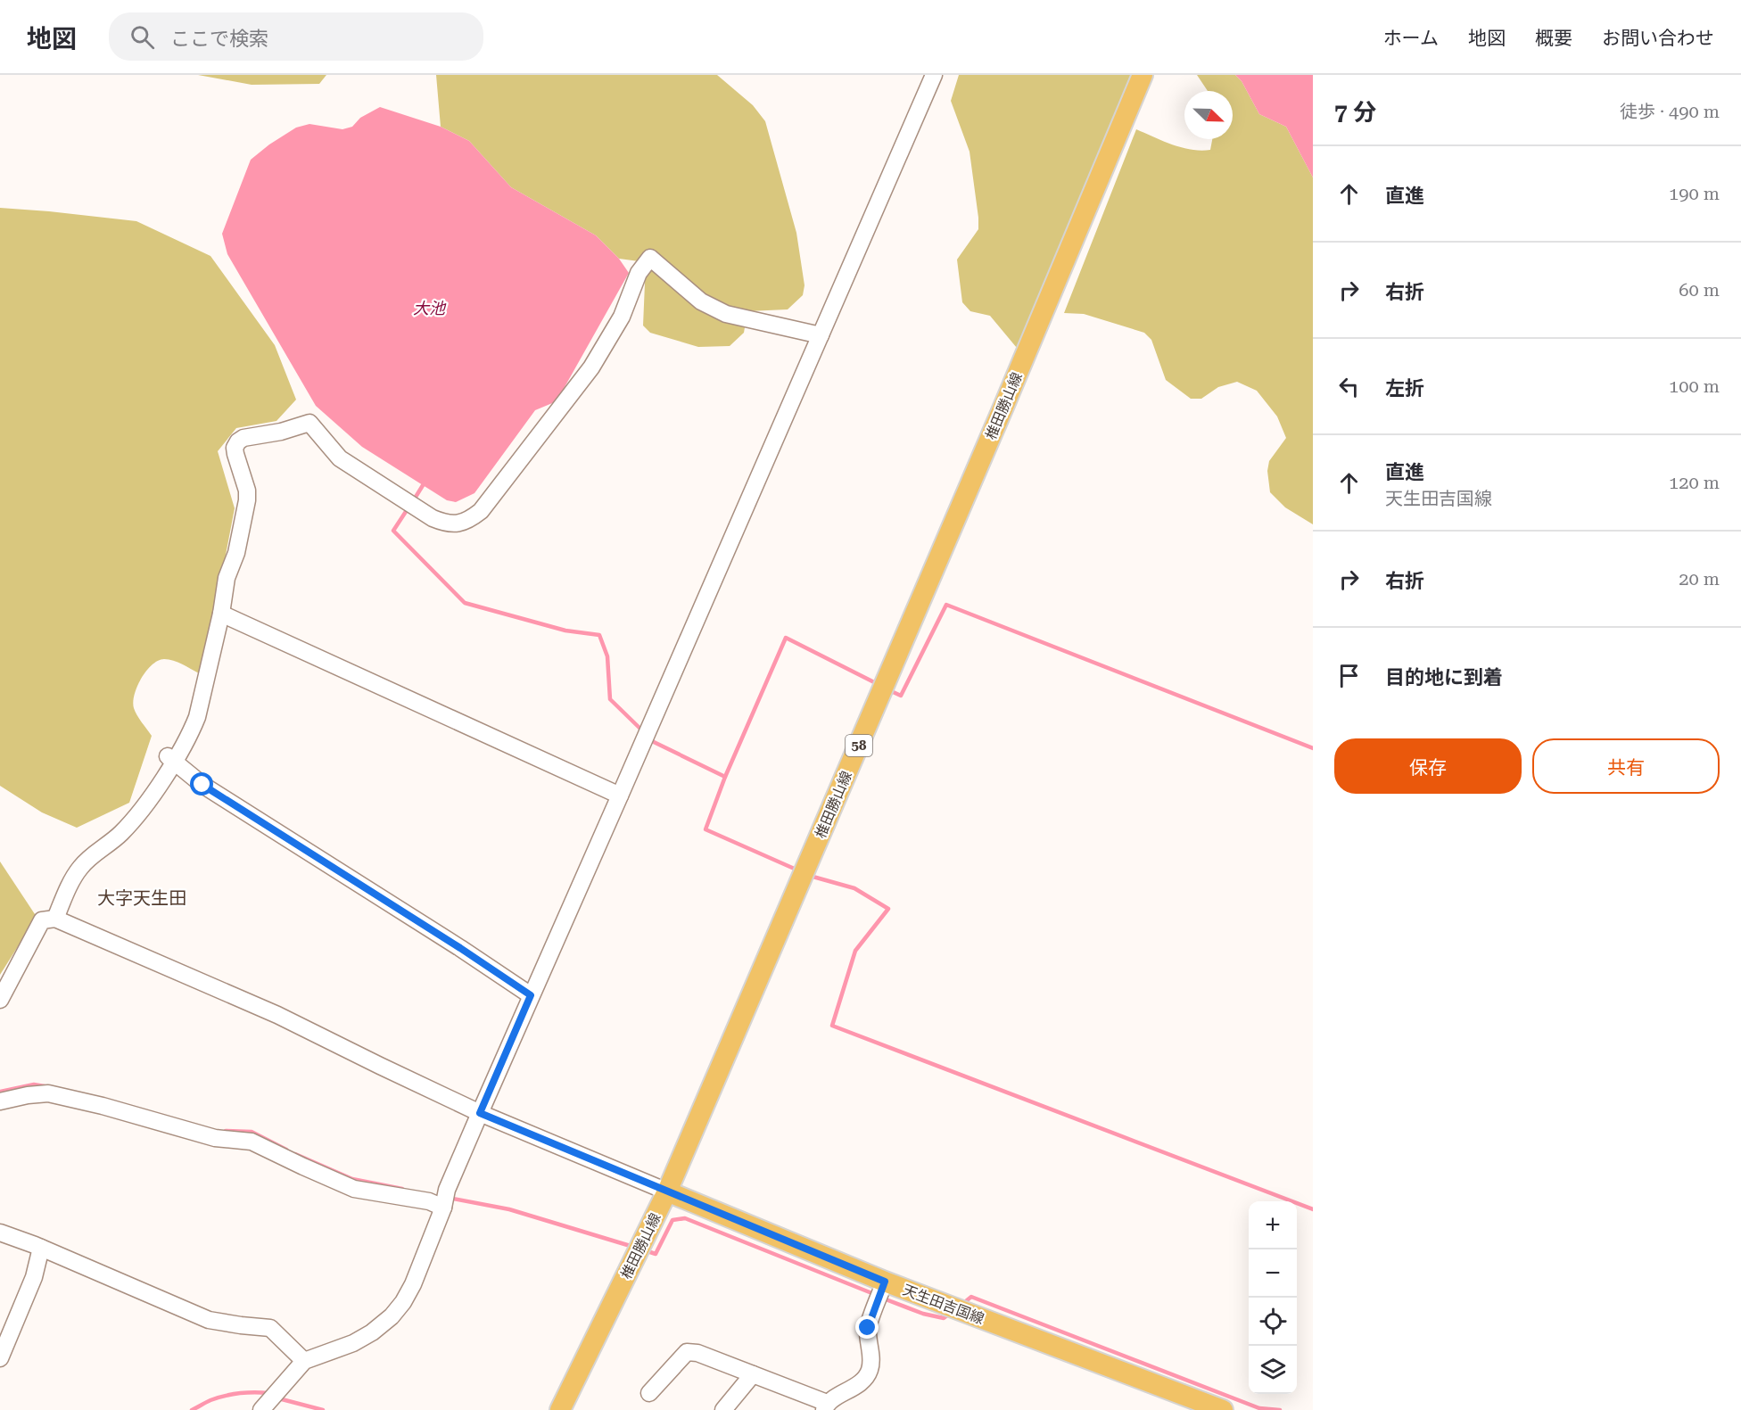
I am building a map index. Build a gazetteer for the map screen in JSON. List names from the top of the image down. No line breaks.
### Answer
{"streets":{"main road":["椎田勝山線","58","天生田吉国線"]},"crossings":[["椎田勝山線","天生田吉国線"]],"districts":["大字天生田"],"water":["大池"],"north":"bottom right","page":{"header":"地図","search":"ここで検索","nav":["ホーム","地図","概要","お問い合わせ"],"heading":["7 分","徒歩 · 490 m"],"list":[["直進","190 m"],["右折","60 m"],["左折","100 m"],["直進","天生田吉国線","120 m"],["右折","20 m"],"目的地に到着"],"buttons":["保存","共有"],"map_buttons":["+","−"]}}
